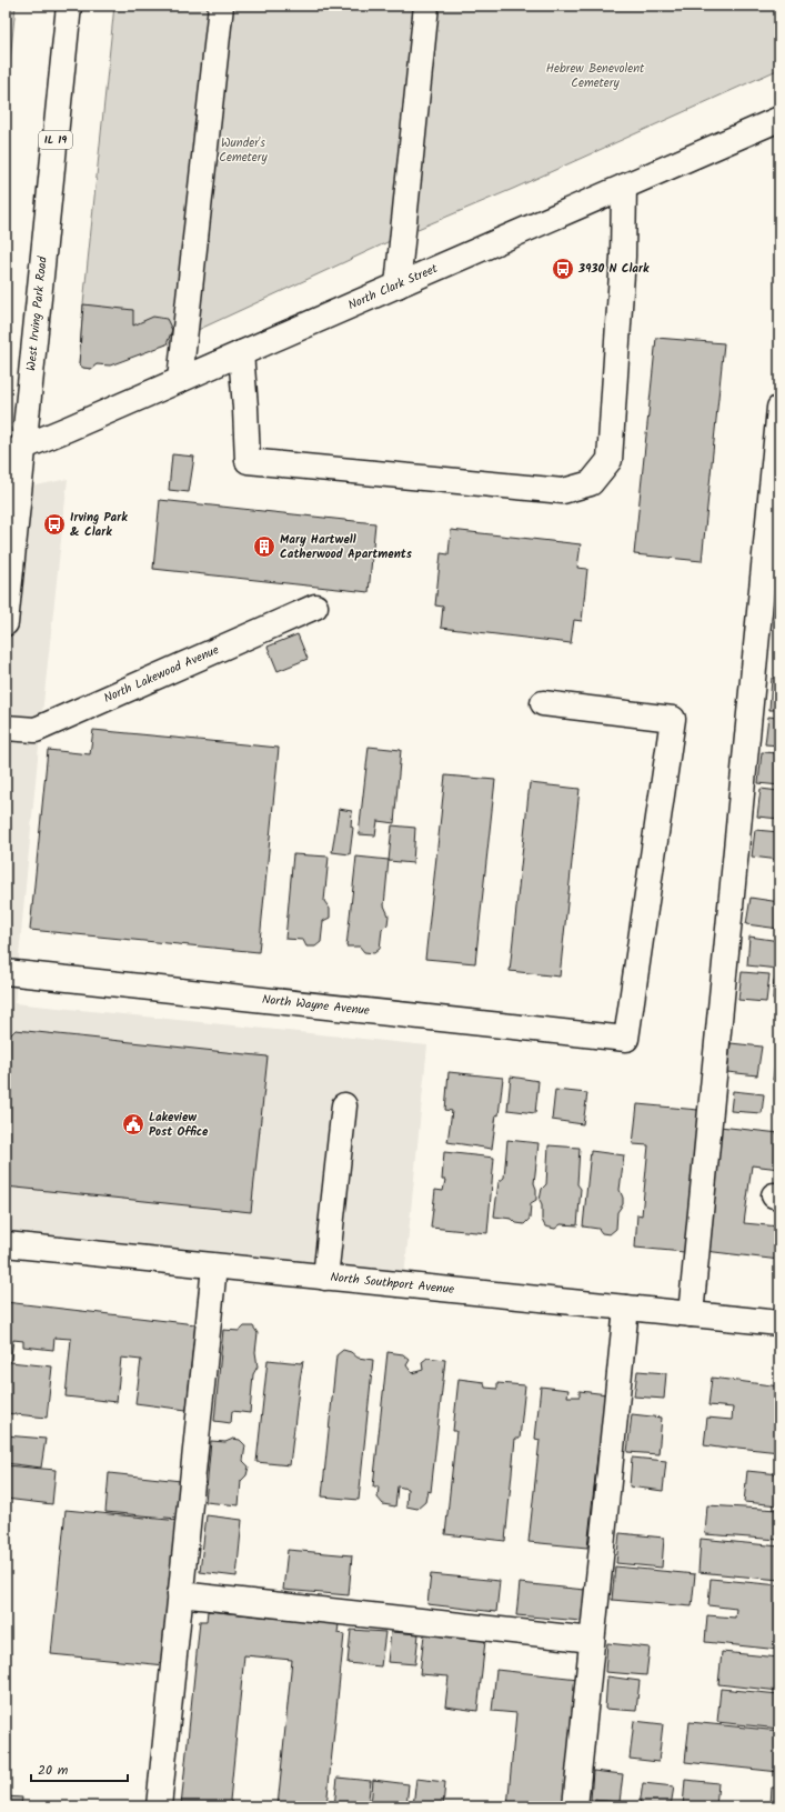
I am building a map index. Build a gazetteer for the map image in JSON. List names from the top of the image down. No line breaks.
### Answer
{"streets":{"street":["IL 19","North Clark Street","West Irving Park Road","North Lakewood Avenue","North Wayne Avenue","North Southport Avenue"]},"crossings":[["North Clark Street","West Irving Park Road"]],"parks":["Hebrew Benevolent Cemetery","Wunder's Cemetery"],"places":{"bus stop":["3930 N Clark","Irving Park & Clark"],"building":["Mary Hartwell Catherwood Apartments"],"public building":["Lakeview Post Office"]},"scale_bar":"20 m"}
